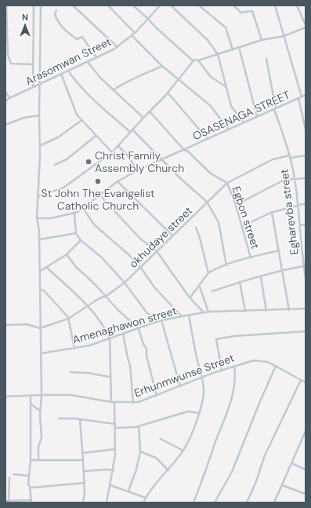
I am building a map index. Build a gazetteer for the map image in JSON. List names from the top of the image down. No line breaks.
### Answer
{"streets":{"street":["Arasomwan Street","OSASENAGA STREET","Egharevba street","Egbon street","okhudaye street","Amenaghawon street","Erhunmwunse Street"]},"crossings":[["OSASENAGA STREET","Egharevba street"],["Egharevba street","okhudaye street"],["Egbon street","okhudaye street"]],"places":["Christ Family Assembly Church","St John The Evangelist Catholic Church"],"north":"top"}
